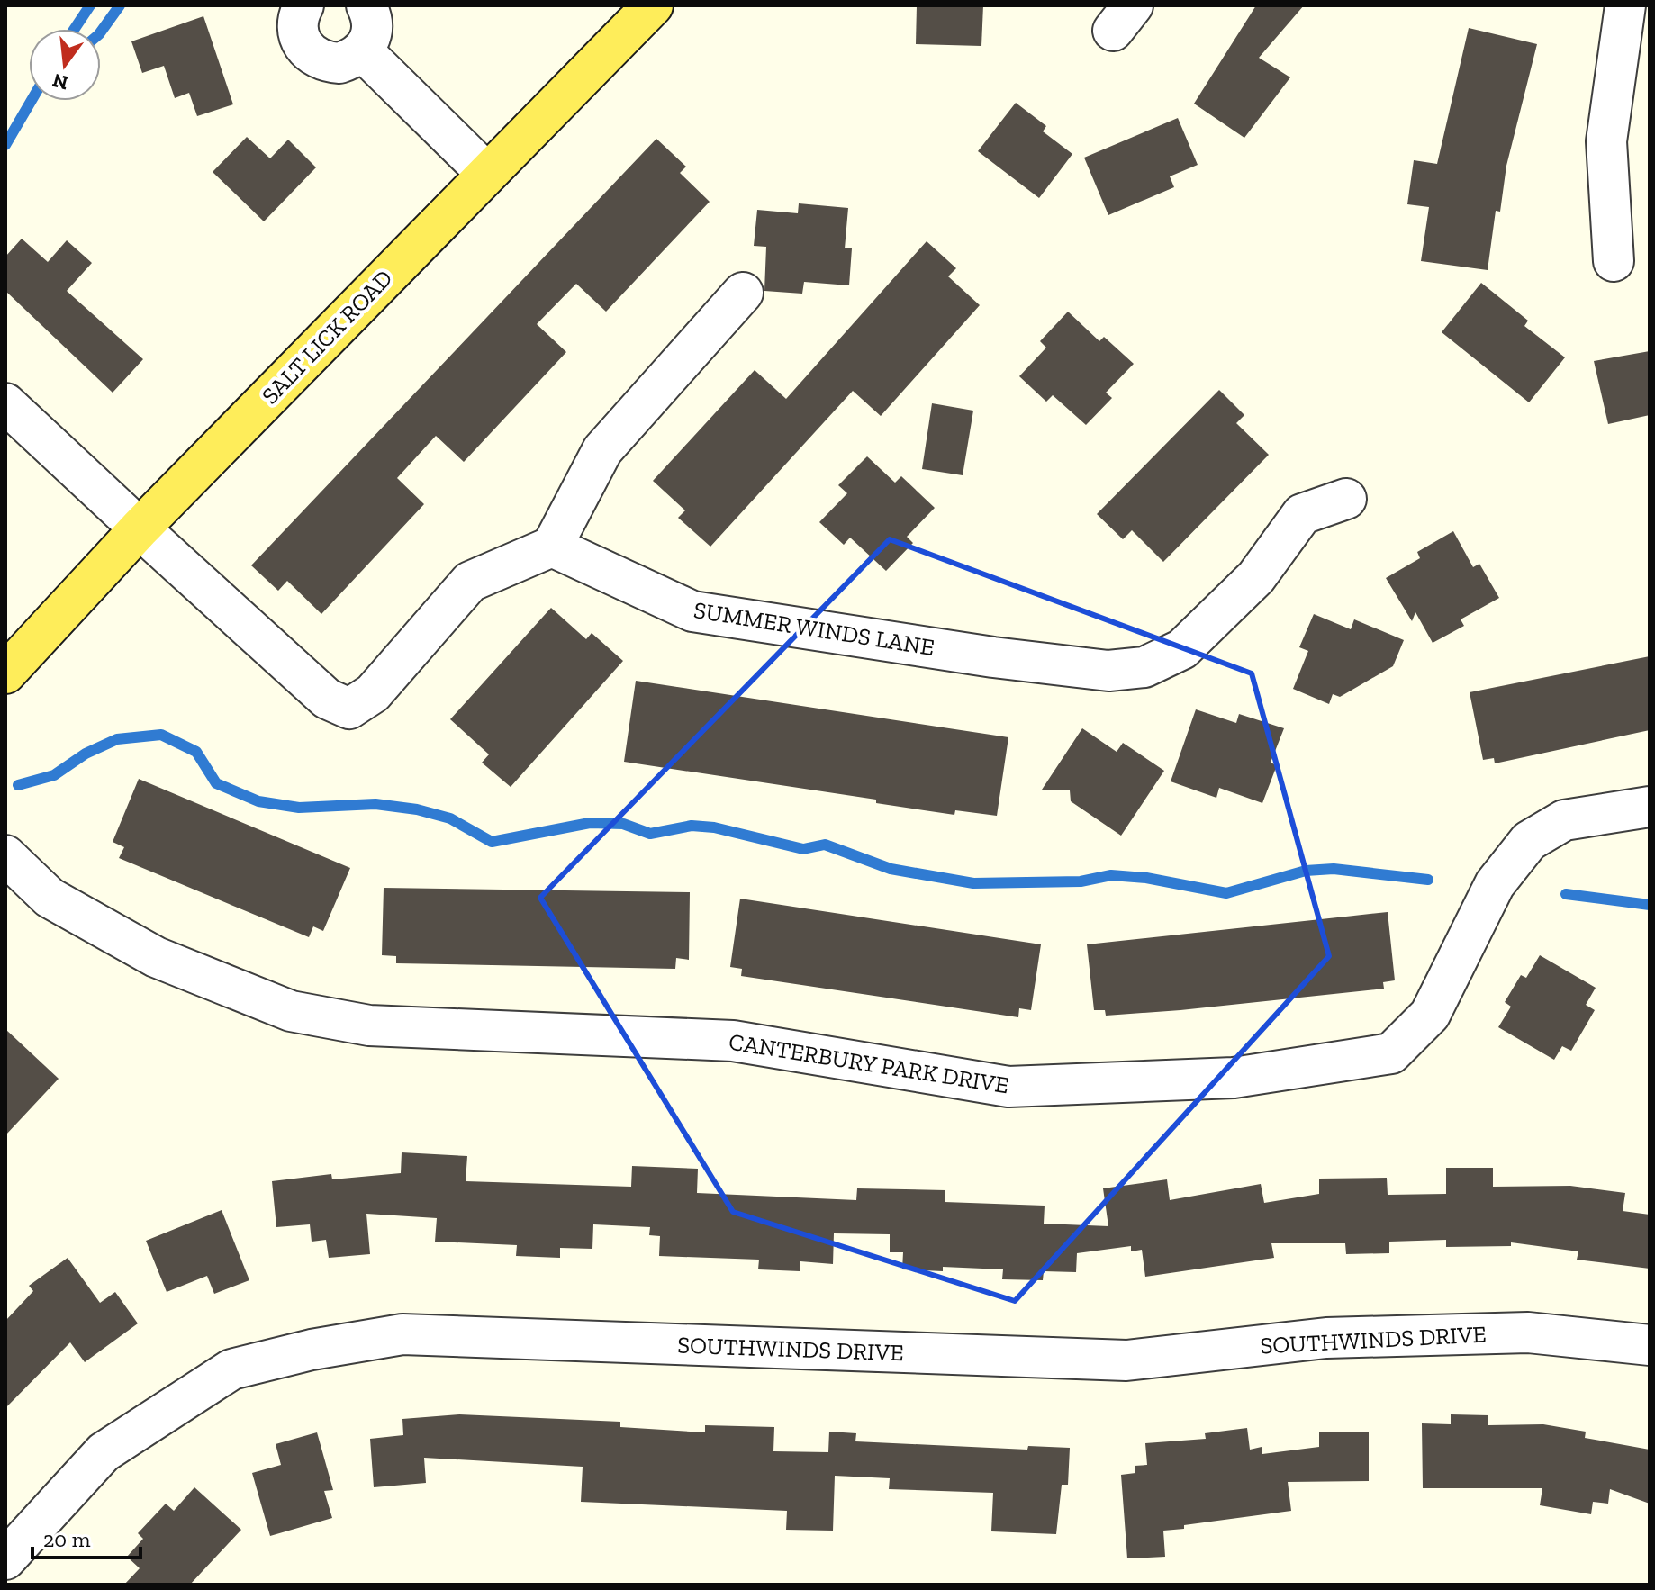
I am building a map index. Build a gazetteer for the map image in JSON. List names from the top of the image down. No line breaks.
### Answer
{"streets":{"main road":["SALT LICK ROAD"],"street":["SUMMER WINDS LANE","CANTERBURY PARK DRIVE","SOUTHWINDS DRIVE"]},"scale_bar":"20 m","north":"bottom"}
